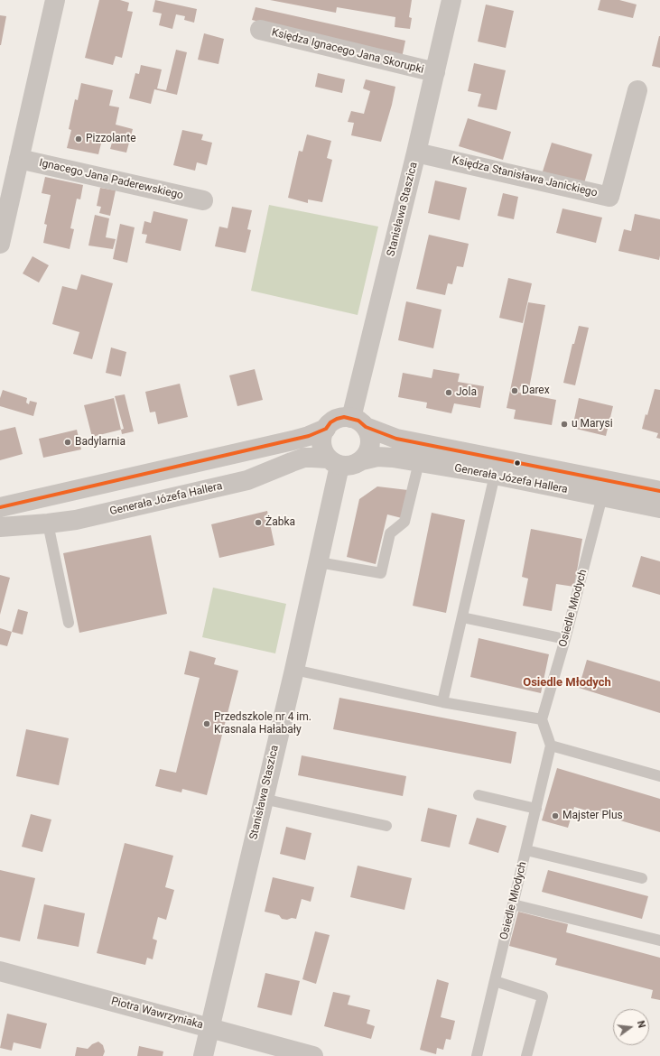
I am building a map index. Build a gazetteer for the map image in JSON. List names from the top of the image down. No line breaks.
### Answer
{"streets":{"street":["Księdza Ignacego Jana Skorupki","Księdza Stanisława Janickiego","Ignacego Jana Paderewskiego","Stanisława Staszica","Generała Józefa Hallera","Piotra Wawrzyniaka"],"lane":["Osiedle Młodych"]},"crossings":[["Księdza Ignacego Jana Skorupki","Stanisława Staszica"],["Księdza Stanisława Janickiego","Stanisława Staszica"],["Stanisława Staszica","Generała Józefa Hallera"],["Stanisława Staszica","Piotra Wawrzyniaka"],["Generała Józefa Hallera","Osiedle Młodych"]],"districts":["Osiedle Młodych"],"places":["Pizzolante","Darex","Jola","u Marysi","Badylarnia","Żabka","Przedszkole nr 4 im. Krasnala Hałabały","Majster Plus"],"north":"right"}
